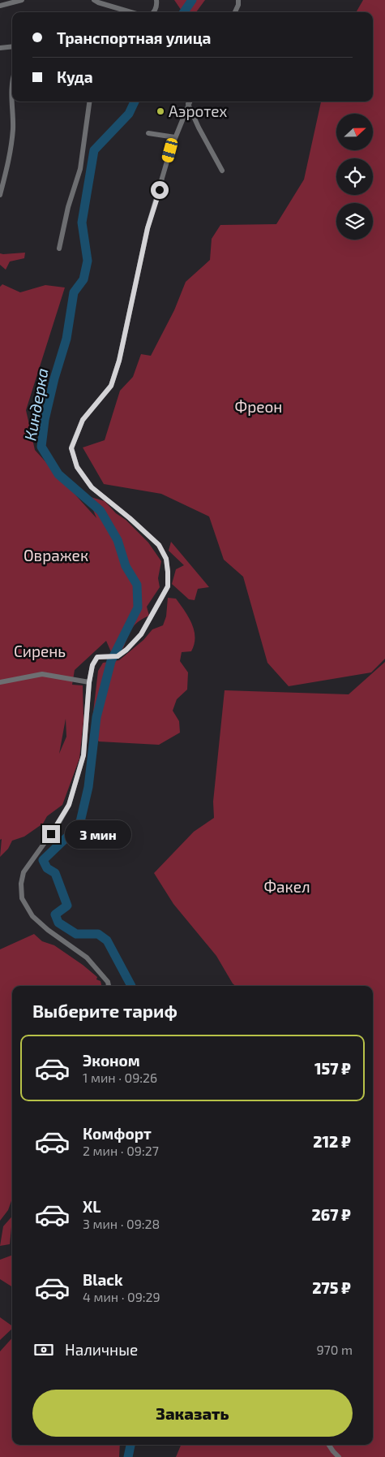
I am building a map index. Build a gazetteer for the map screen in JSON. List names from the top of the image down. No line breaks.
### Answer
{"water":["Киндерка"],"parks":["Фреон","Овражек","Сирень","Факел"],"places":["Аэротех"],"north":"right","page":{"banner":["Транспортная улица","Куда"],"bubble":"3 мин","heading":"Выберите тариф","list":[{"name":"Эконом","note":"1 мин · 09:26","value":"157 ₽"},{"name":"Комфорт","note":"2 мин · 09:27","value":"212 ₽"},{"name":"XL","note":"3 мин · 09:28","value":"267 ₽"},{"name":"Black","note":"4 мин · 09:29","value":"275 ₽"}],"pay":["Наличные","970 m"],"buttons":"Заказать"}}
